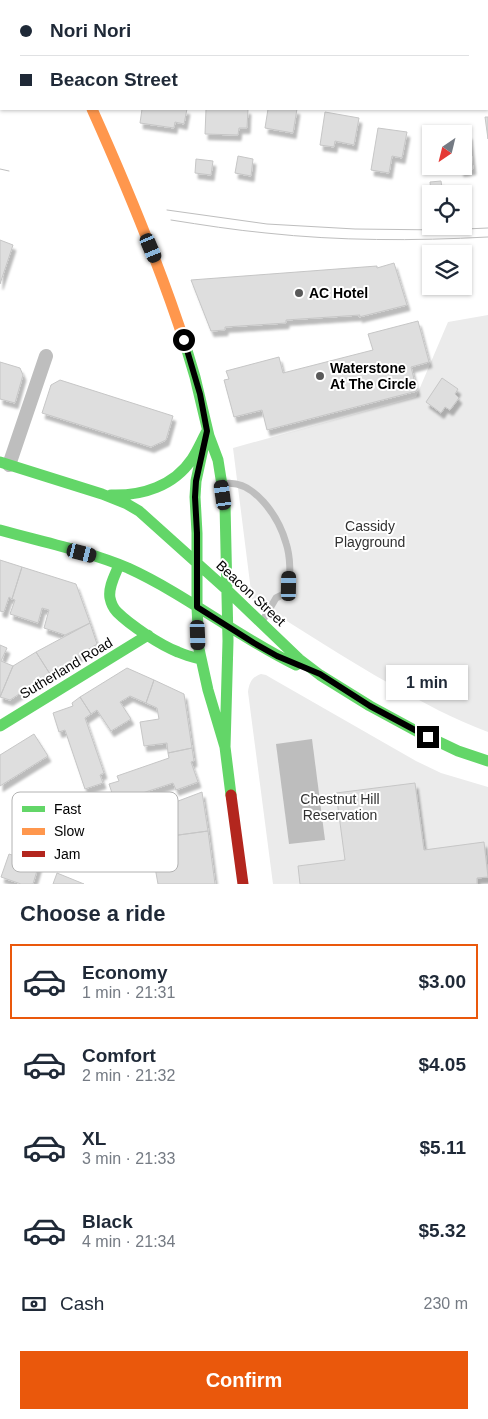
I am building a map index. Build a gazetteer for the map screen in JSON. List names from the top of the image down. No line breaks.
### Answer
{"streets":{"main road":["Beacon Street","Sutherland Road"]},"parks":["Cassidy Playground","Chestnut Hill Reservation"],"places":["AC Hotel","Waterstone At The Circle"],"legend":["Fast","Slow","Jam"],"north":"bottom left","page":{"banner":["Nori Nori","Beacon Street"],"bubble":"1 min","heading":"Choose a ride","list":[{"name":"Economy","note":"1 min · 21:31","value":"$3.00"},{"name":"Comfort","note":"2 min · 21:32","value":"$4.05"},{"name":"XL","note":"3 min · 21:33","value":"$5.11"},{"name":"Black","note":"4 min · 21:34","value":"$5.32"}],"pay":["Cash","230 m"],"buttons":"Confirm"}}
